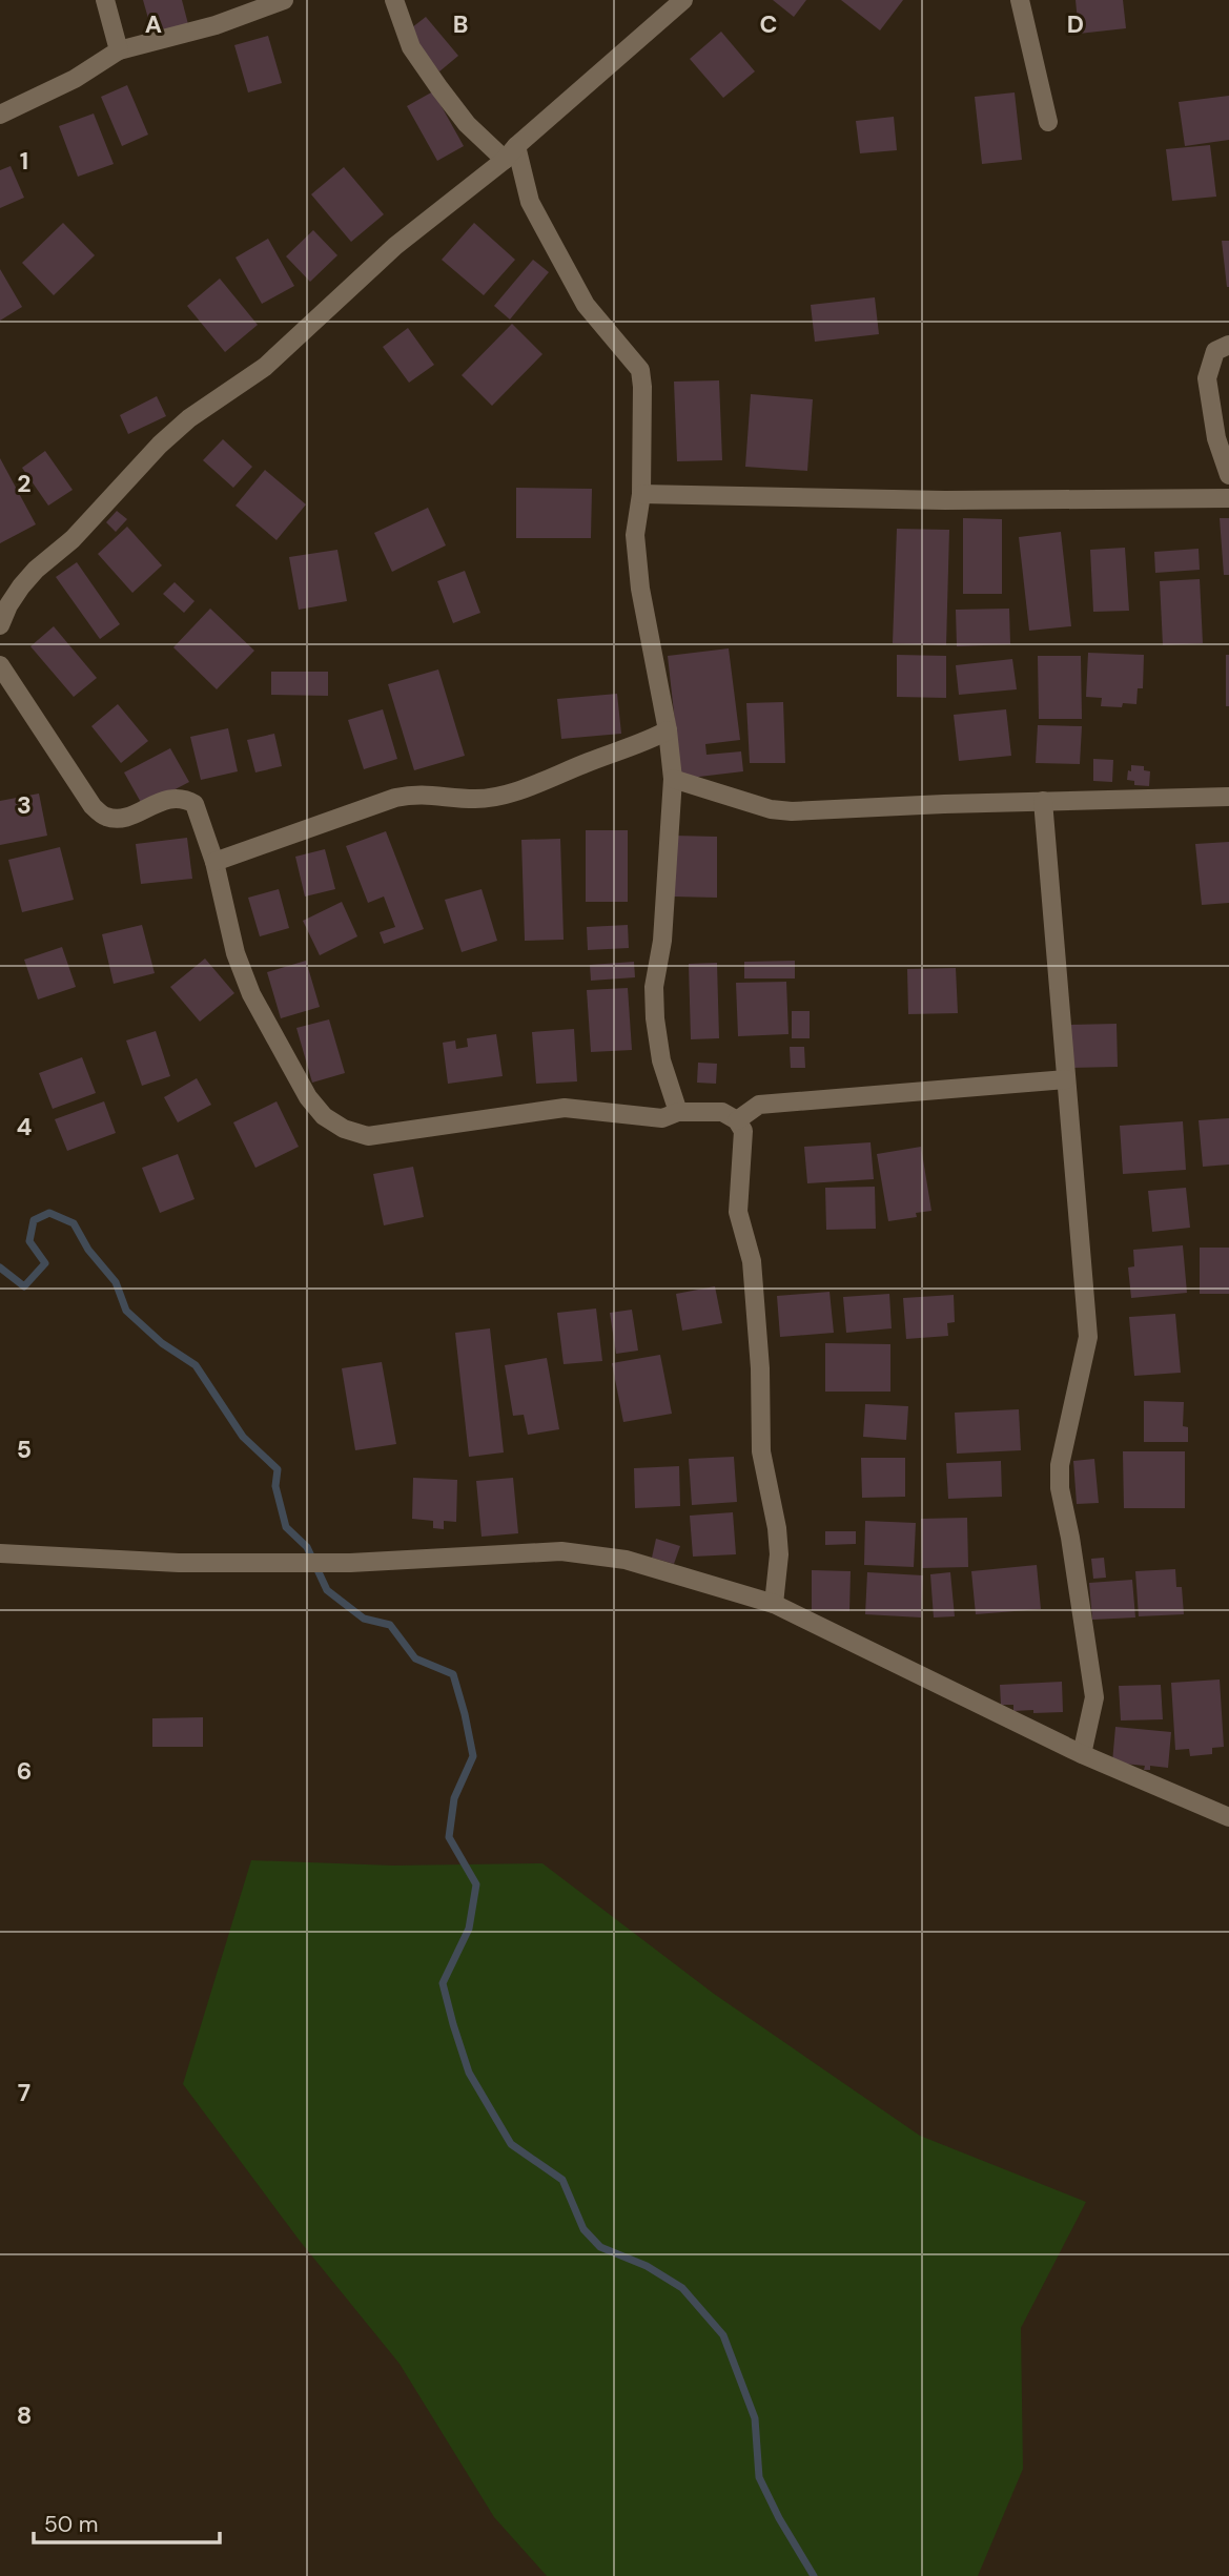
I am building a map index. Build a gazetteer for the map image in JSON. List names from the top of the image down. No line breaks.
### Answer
{"scale_bar":"50 m","grid":{"columns":["A","B","C","D"],"rows":["1","2","3","4","5","6","7","8"]}}
